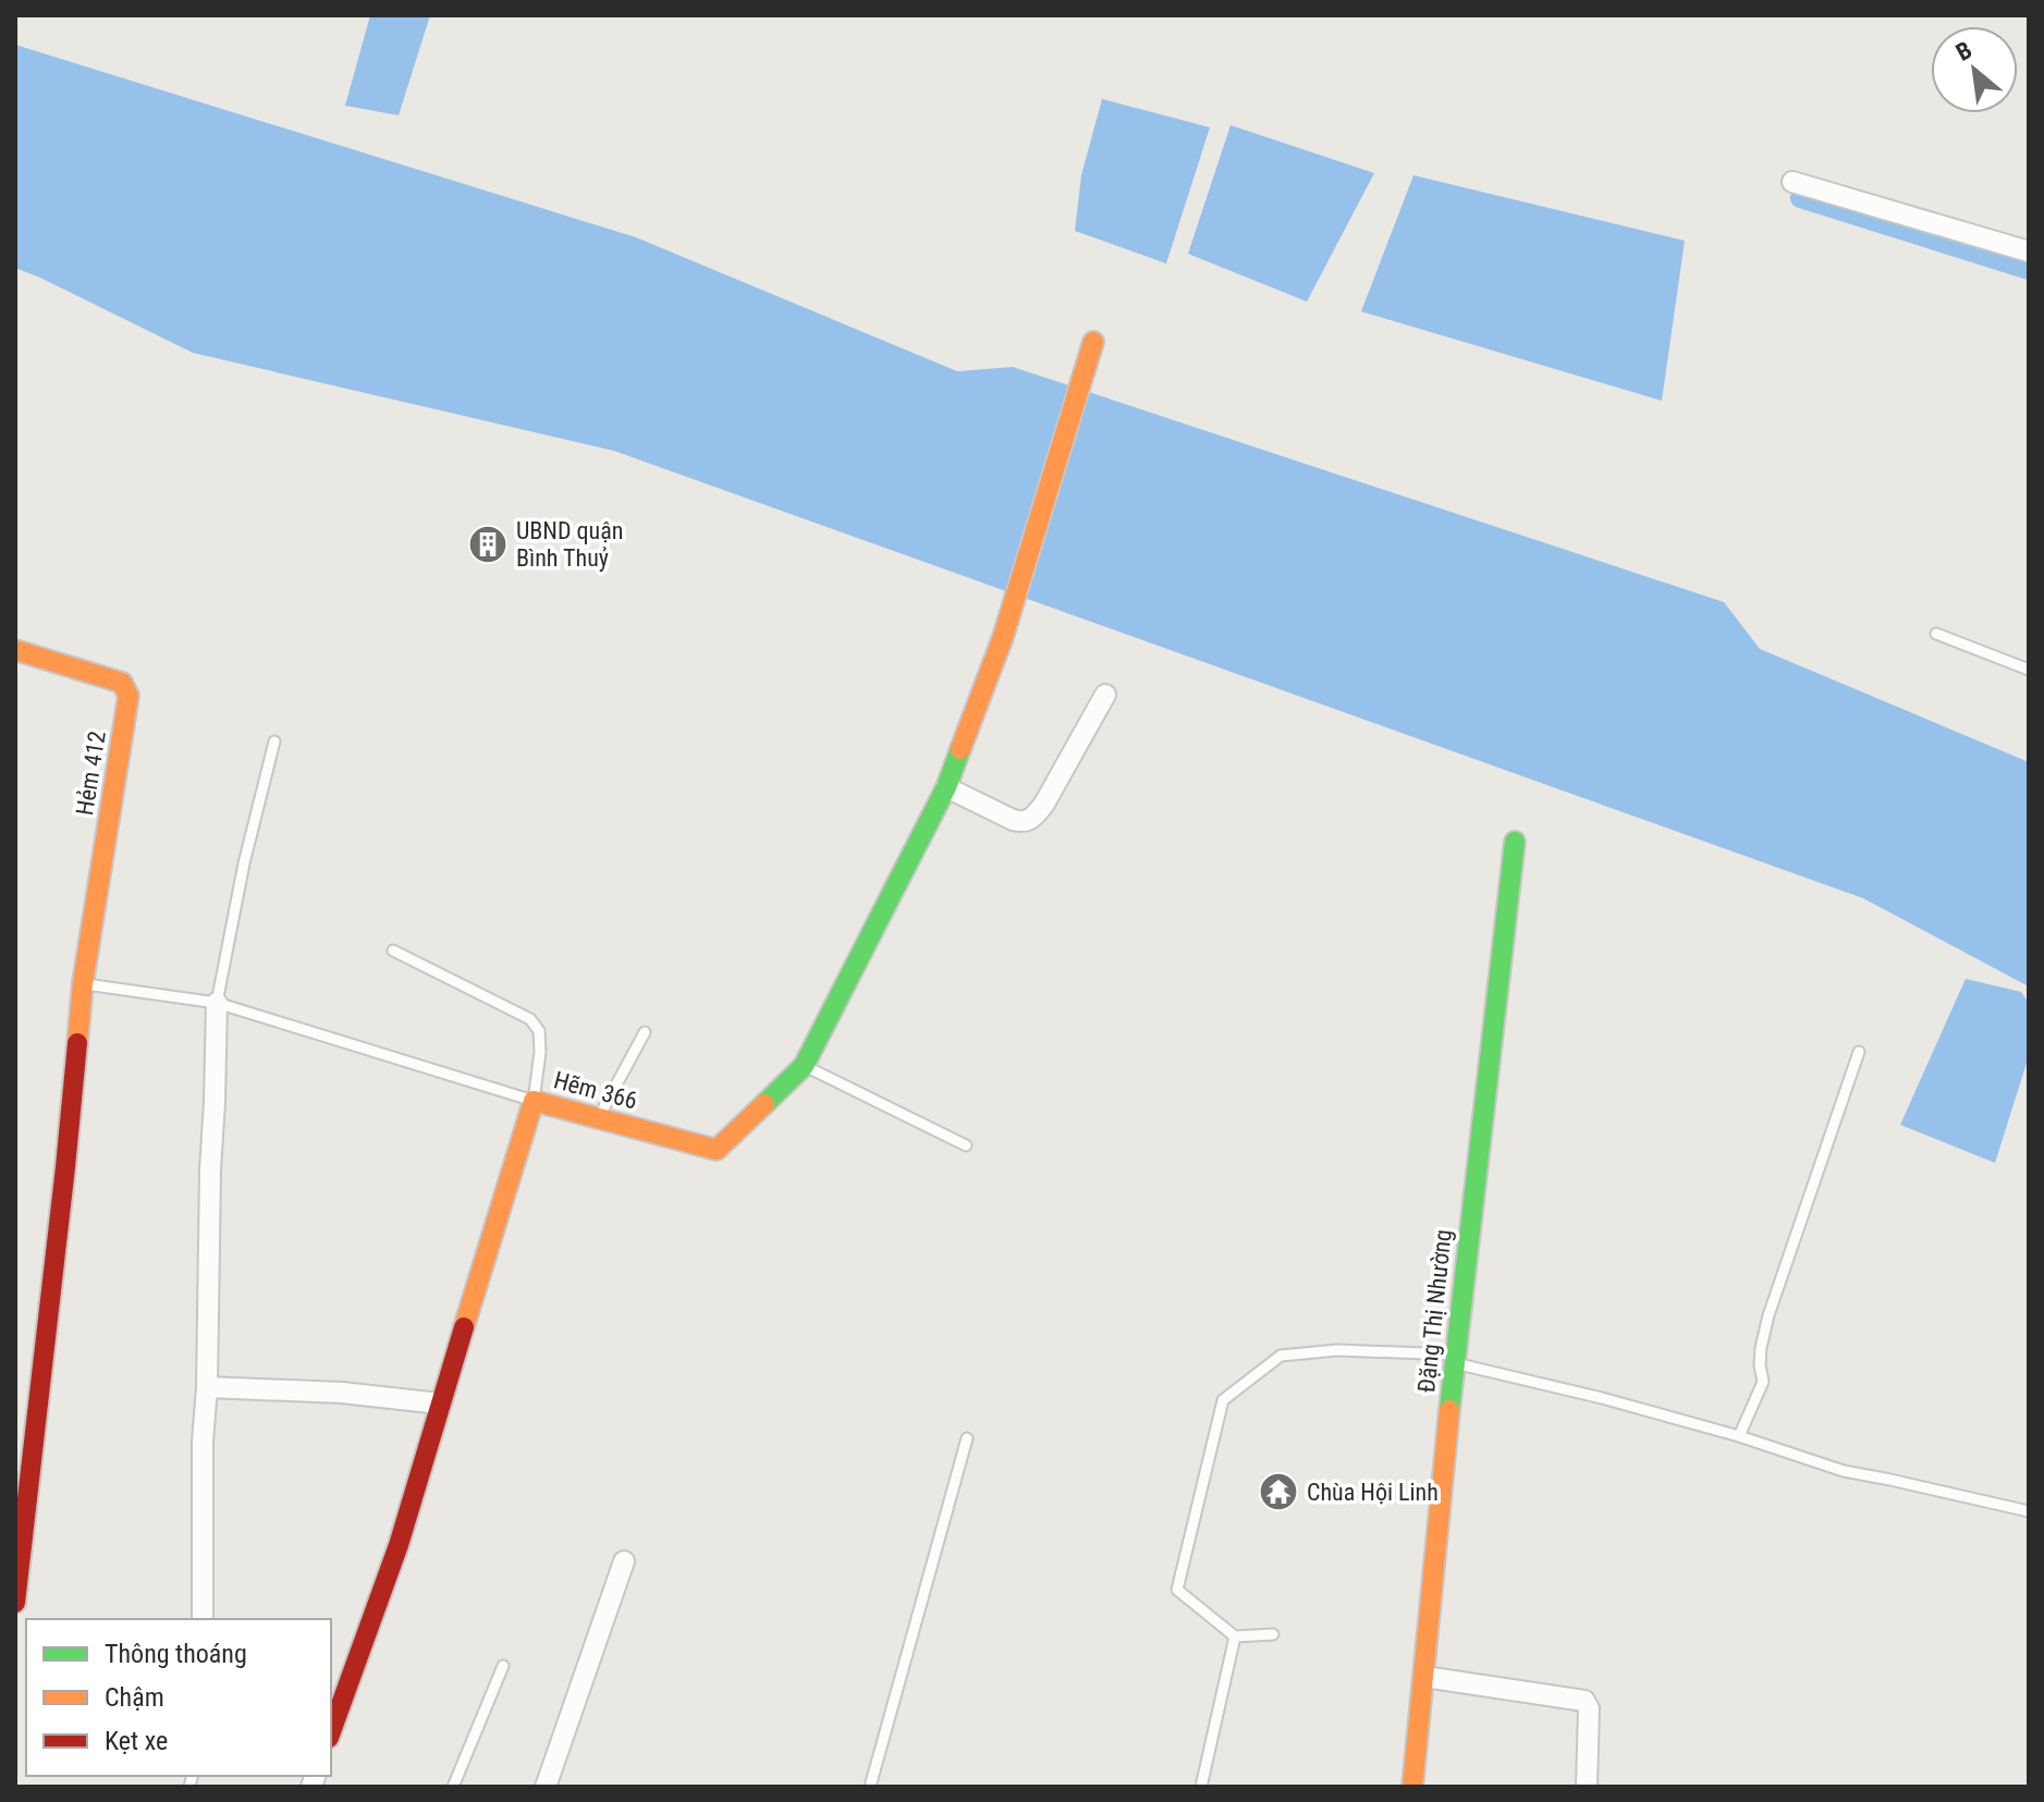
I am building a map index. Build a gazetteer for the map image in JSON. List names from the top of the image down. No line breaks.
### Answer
{"streets":{"street":["Hẻm 412","Hẽm 366","Đặng Thị Nhường"]},"places":{"building":["UBND quận Bình Thuỷ"],"temple":["Chùa Hội Linh"]},"legend":["Thông thoáng","Chậm","Kẹt xe"],"north":"top left"}
